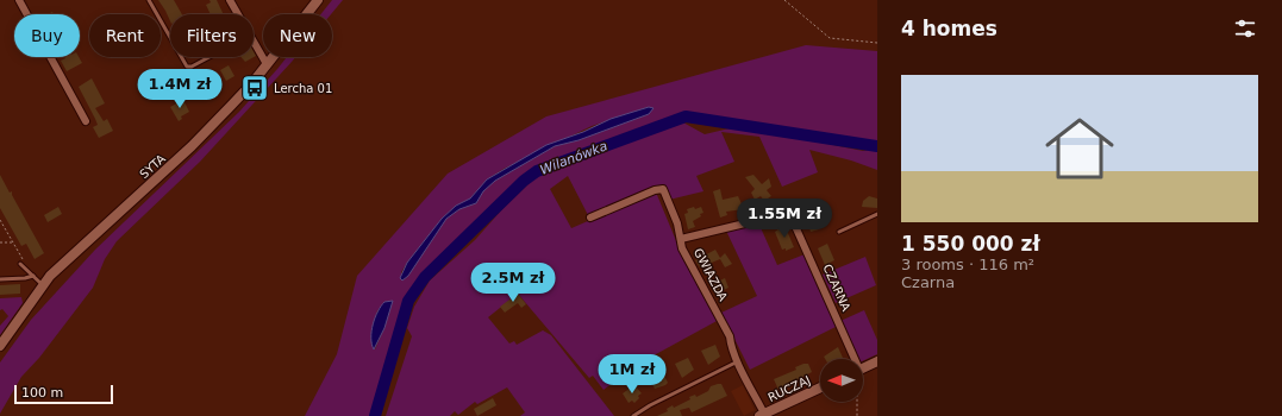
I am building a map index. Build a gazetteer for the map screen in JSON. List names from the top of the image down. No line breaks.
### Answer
{"streets":{"street":["SYTA","GWIAZDA","CZARNA","RUCZAJ"]},"crossings":[["GWIAZDA","CZARNA"],["GWIAZDA","RUCZAJ"]],"water":["Wilanówka"],"places":{"bus stop":["Lercha 01"]},"scale_bar":"100 m","north":"left","page":{"heading":"4 homes","chip":["Buy","Rent","Filters","New"],"list":[{"name":"1 550 000 zł","note":"3 rooms · 116 m² · Czarna"}],"price":["1.4M zł","1.55M zł","2.5M zł","1M zł"],"scale":"100 m"}}
